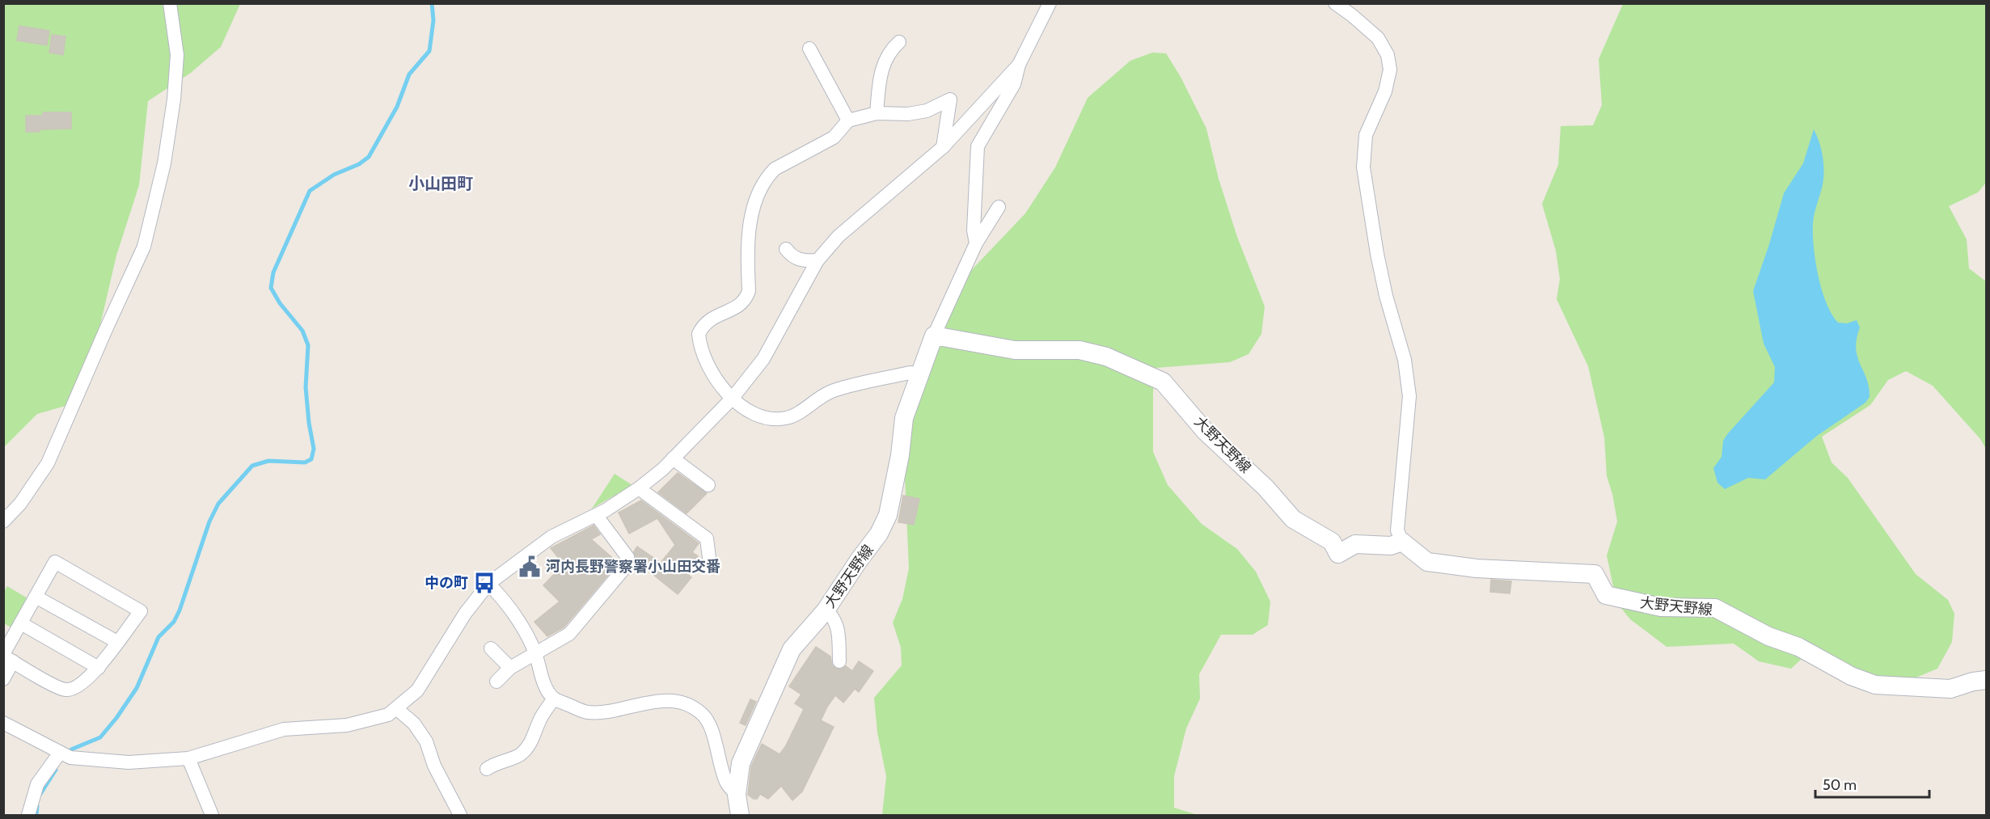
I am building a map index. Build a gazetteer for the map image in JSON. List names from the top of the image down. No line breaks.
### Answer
{"streets":{"main road":["大野天野線"]},"districts":["小山田町"],"places":{"public building":["河内長野警察署小山田交番"],"bus stop":["中の町"]},"scale_bar":"50 m"}
